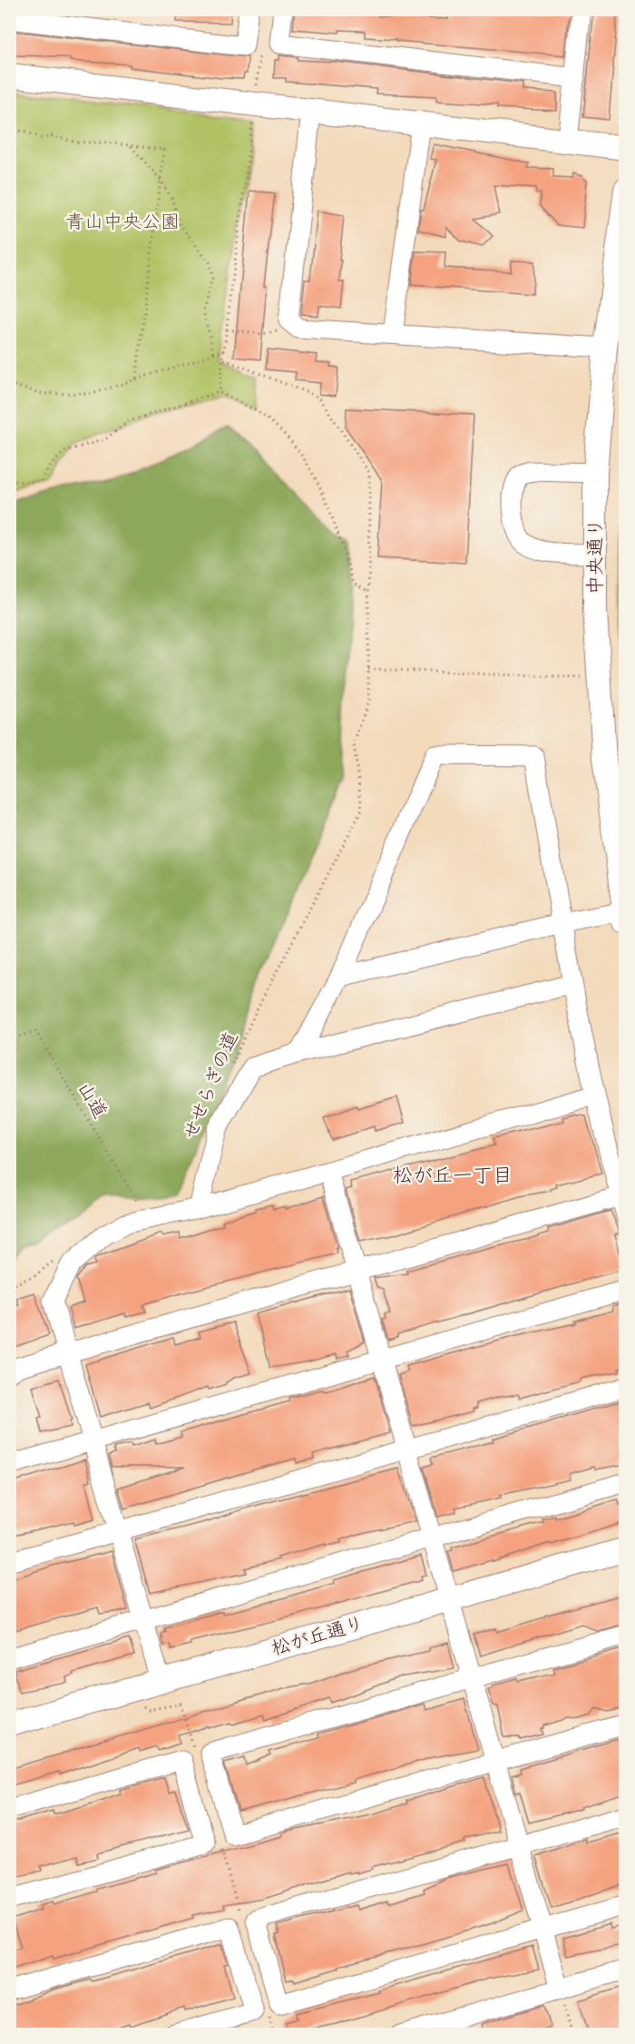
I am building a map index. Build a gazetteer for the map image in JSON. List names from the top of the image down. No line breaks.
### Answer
{"streets":{"street":["中央通り","松が丘通り"],"path":["せせらぎの道","山道"]},"districts":["松が丘一丁目"],"parks":["青山中央公園"]}
